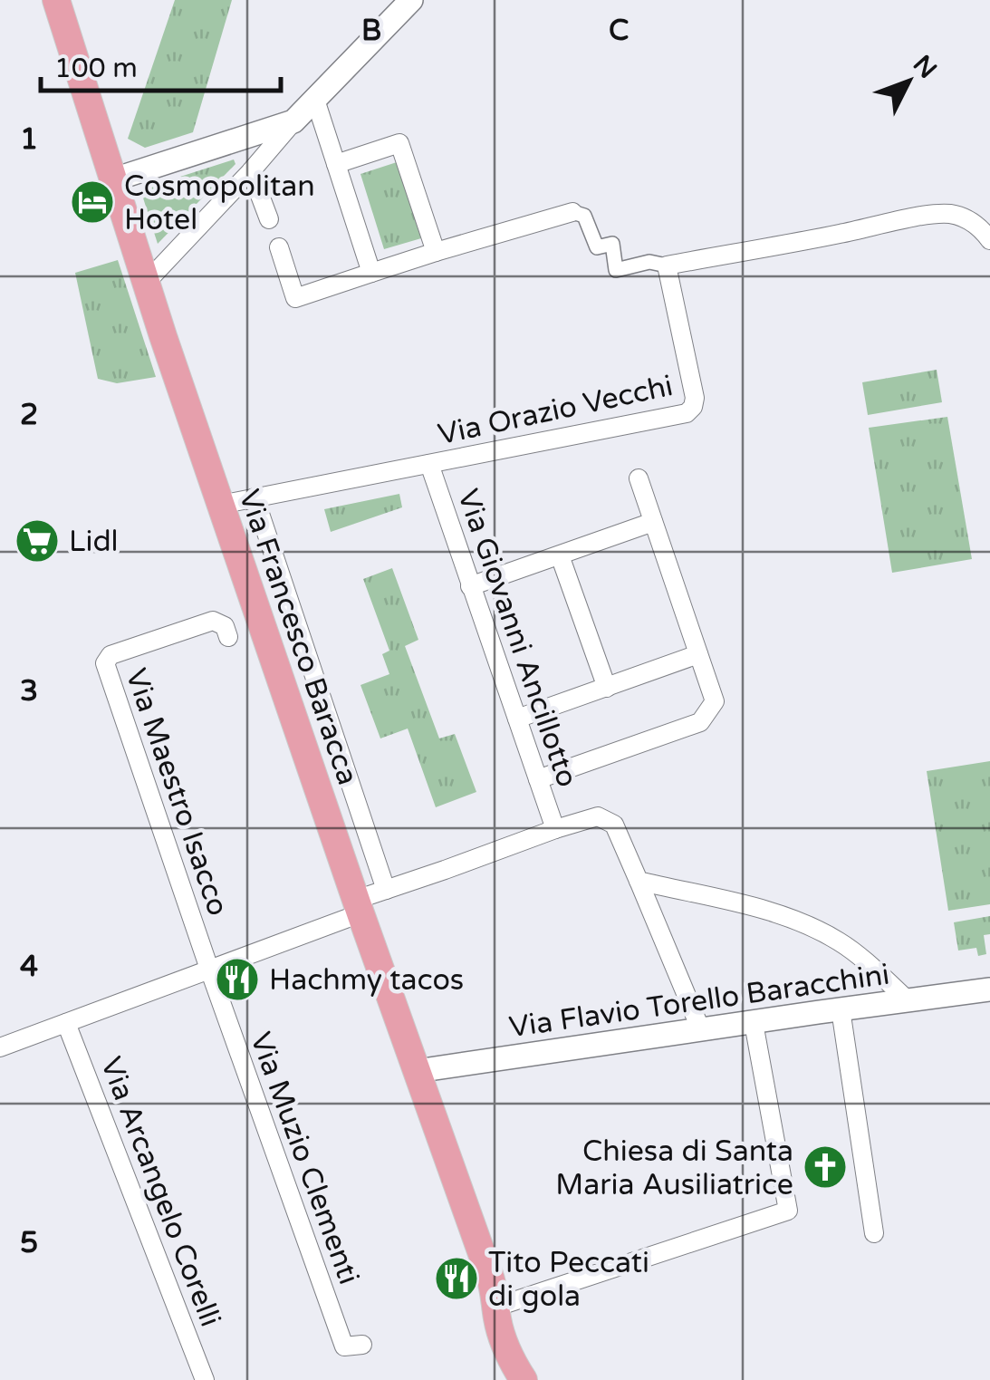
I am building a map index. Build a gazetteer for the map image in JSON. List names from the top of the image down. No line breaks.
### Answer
{"streets":{"main road":["Via Francesco Baracca"],"street":["Via Orazio Vecchi","Via Giovanni Ancillotto","Via Maestro Isacco","Via Flavio Torello Baracchini","Via Muzio Clementi","Via Arcangelo Corelli"]},"crossings":[["Via Orazio Vecchi","Via Francesco Baracca"],["Via Orazio Vecchi","Via Giovanni Ancillotto"],["Via Francesco Baracca","Via Flavio Torello Baracchini"],["Via Maestro Isacco","Via Muzio Clementi"]],"places":{"hotel":["Cosmopolitan Hotel"],"supermarket":["Lidl"],"restaurant":["Hachmy tacos","Tito Peccati di gola"],"church":["Chiesa di Santa Maria Ausiliatrice"]},"scale_bar":"100 m","north":"top right","grid":{"columns":["B","C"],"rows":["1","2","3","4","5"]}}
